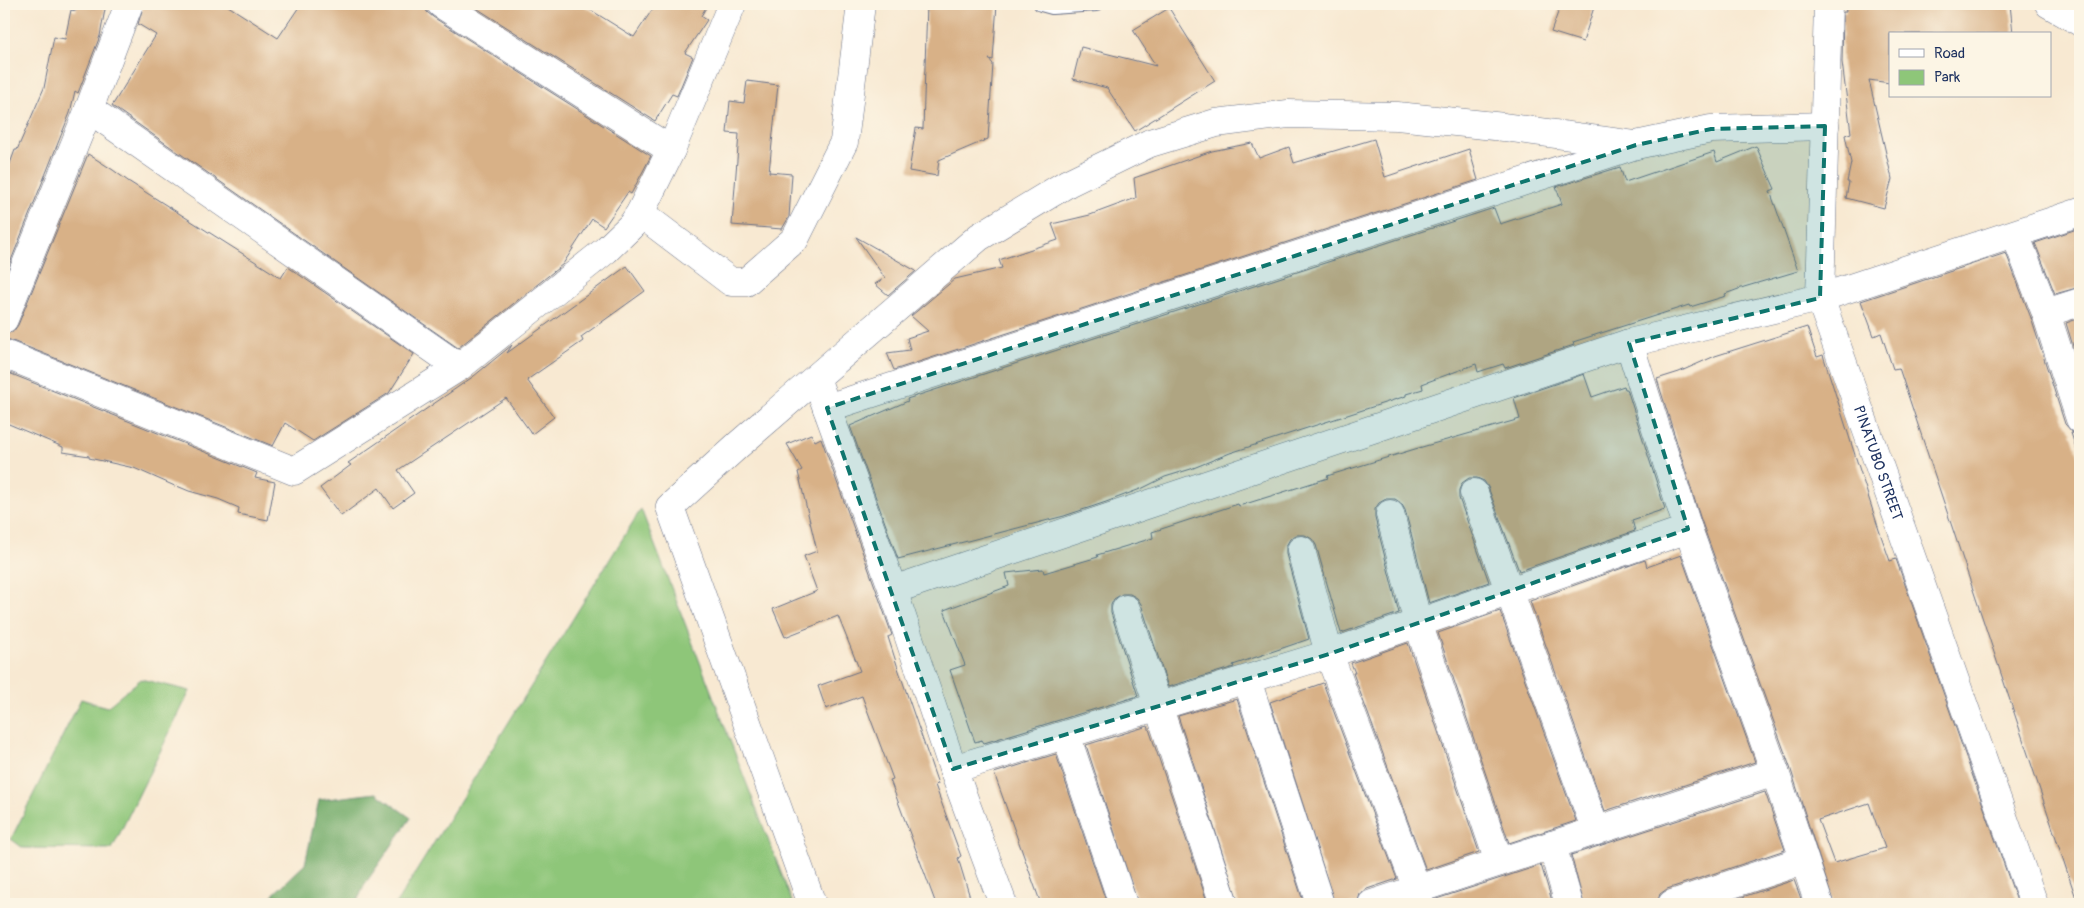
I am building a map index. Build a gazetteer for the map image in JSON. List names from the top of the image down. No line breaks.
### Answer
{"streets":{"street":["PINATUBO STREET"]},"legend":["Road","Park"]}
